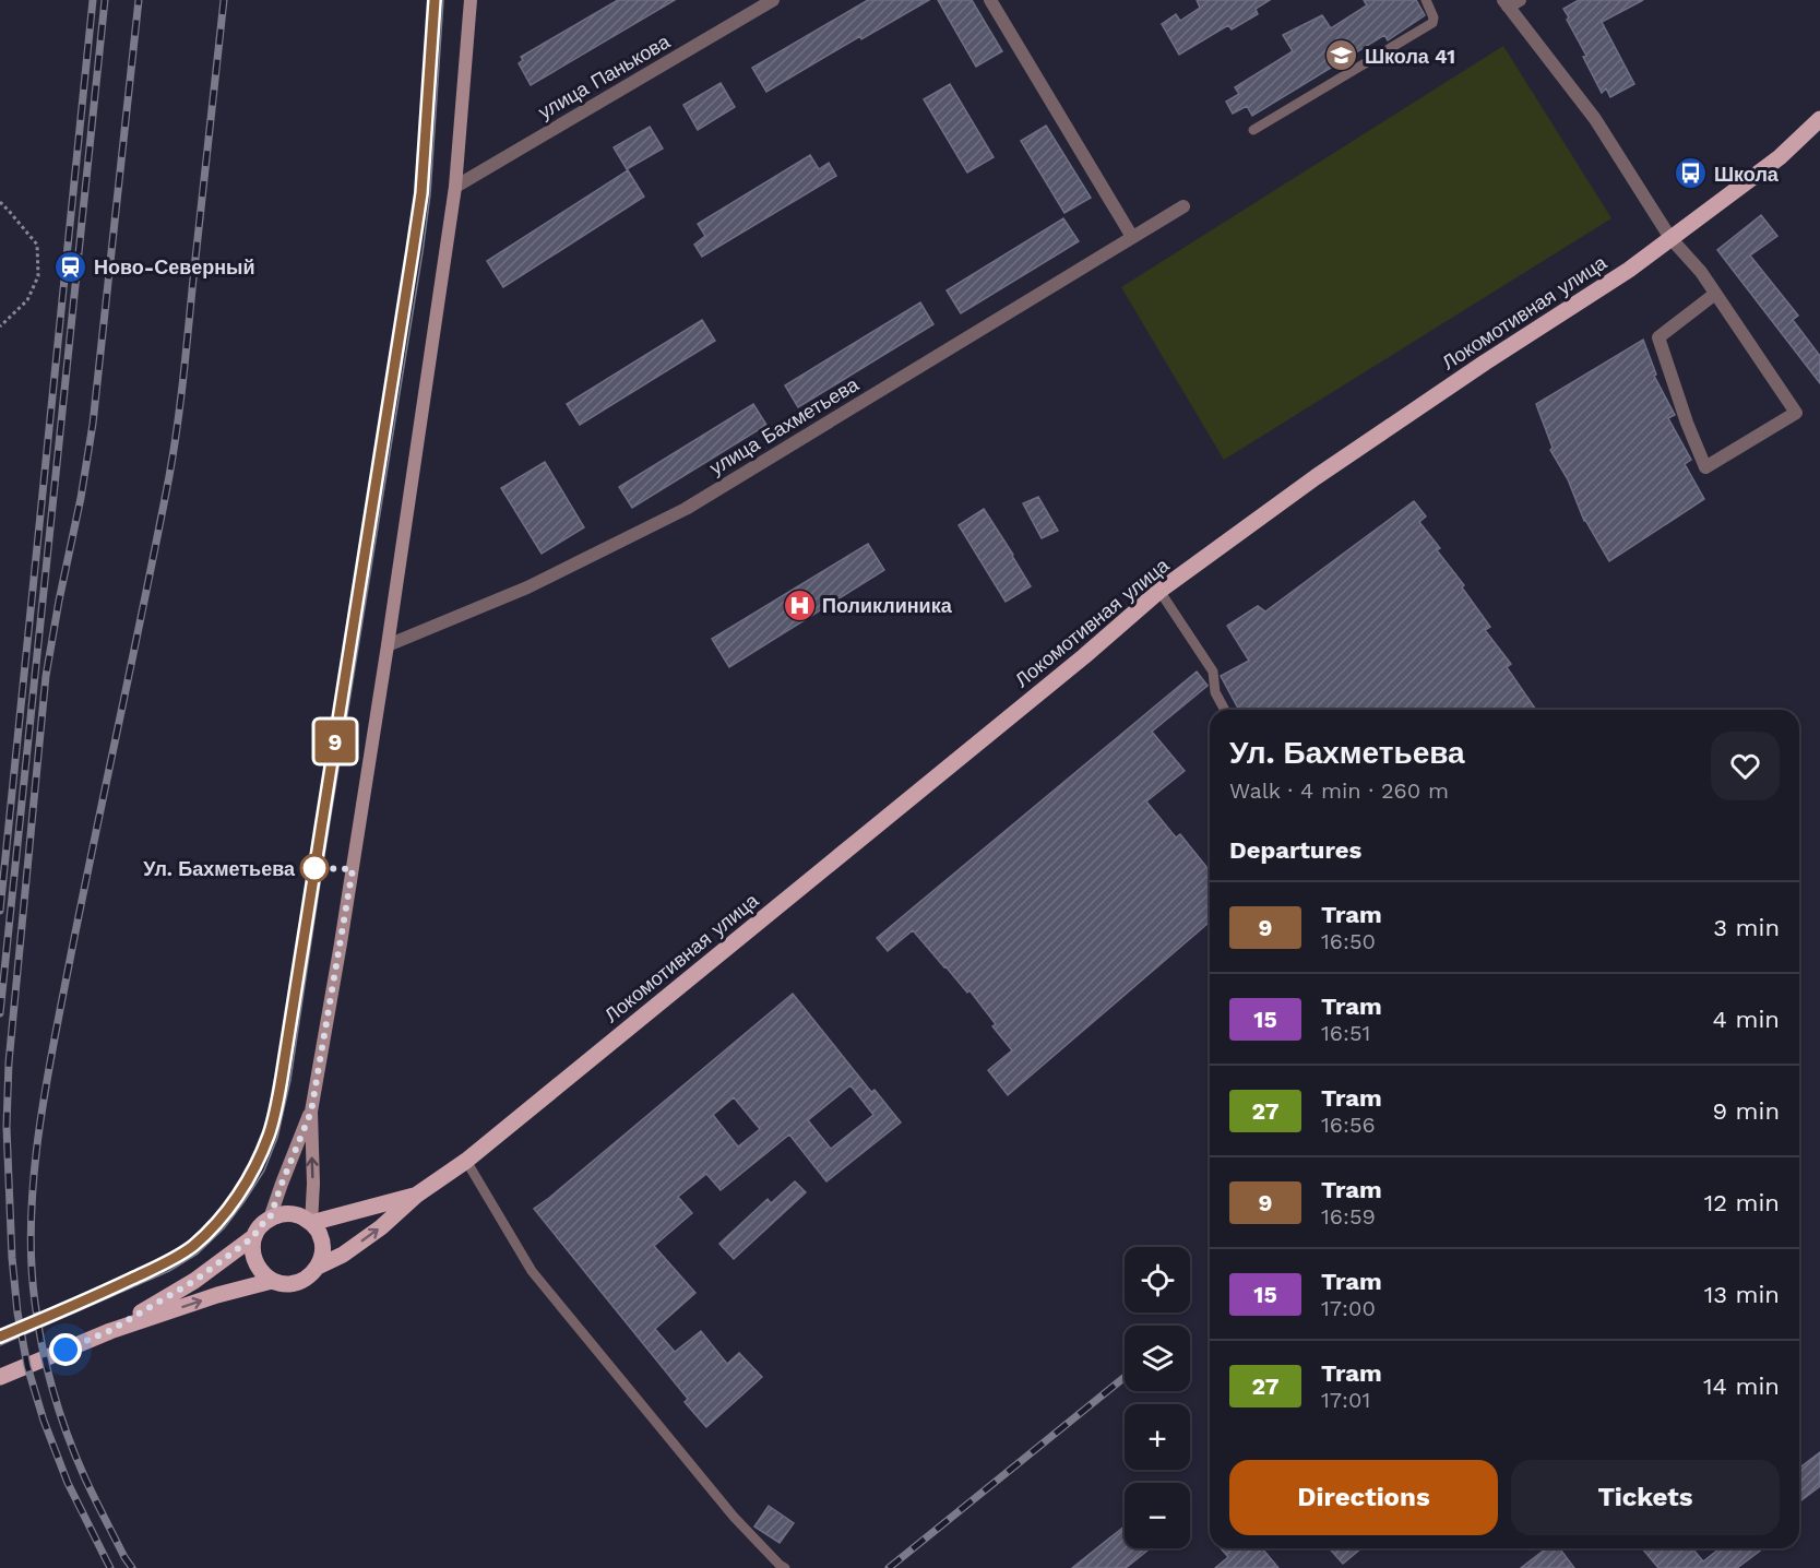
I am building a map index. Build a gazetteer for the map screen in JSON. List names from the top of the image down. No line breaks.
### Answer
{"streets":{"main road":["Локомотивная улица"],"street":["улица Панькова","улица Бахметьева"]},"places":{"school or university":["Школа 41"],"bus stop":["Школа"],"station":["Ново-Северный"],"hospital":["Поликлиника"],"other":["Ул. Бахметьева"]},"lines":["tram line 9"],"page":{"on_map":"9","heading":[["Ул. Бахметьева","Walk · 4 min · 260 m"],"Departures"],"list":[{"mark":"9","name":"Tram","note":"16:50","value":"3 min"},{"mark":"15","name":"Tram","note":"16:51","value":"4 min"},{"mark":"27","name":"Tram","note":"16:56","value":"9 min"},{"mark":"9","name":"Tram","note":"16:59","value":"12 min"},{"mark":"15","name":"Tram","note":"17:00","value":"13 min"},{"mark":"27","name":"Tram","note":"17:01","value":"14 min"}],"map_buttons":["+","−"],"buttons":["Directions","Tickets"]}}
